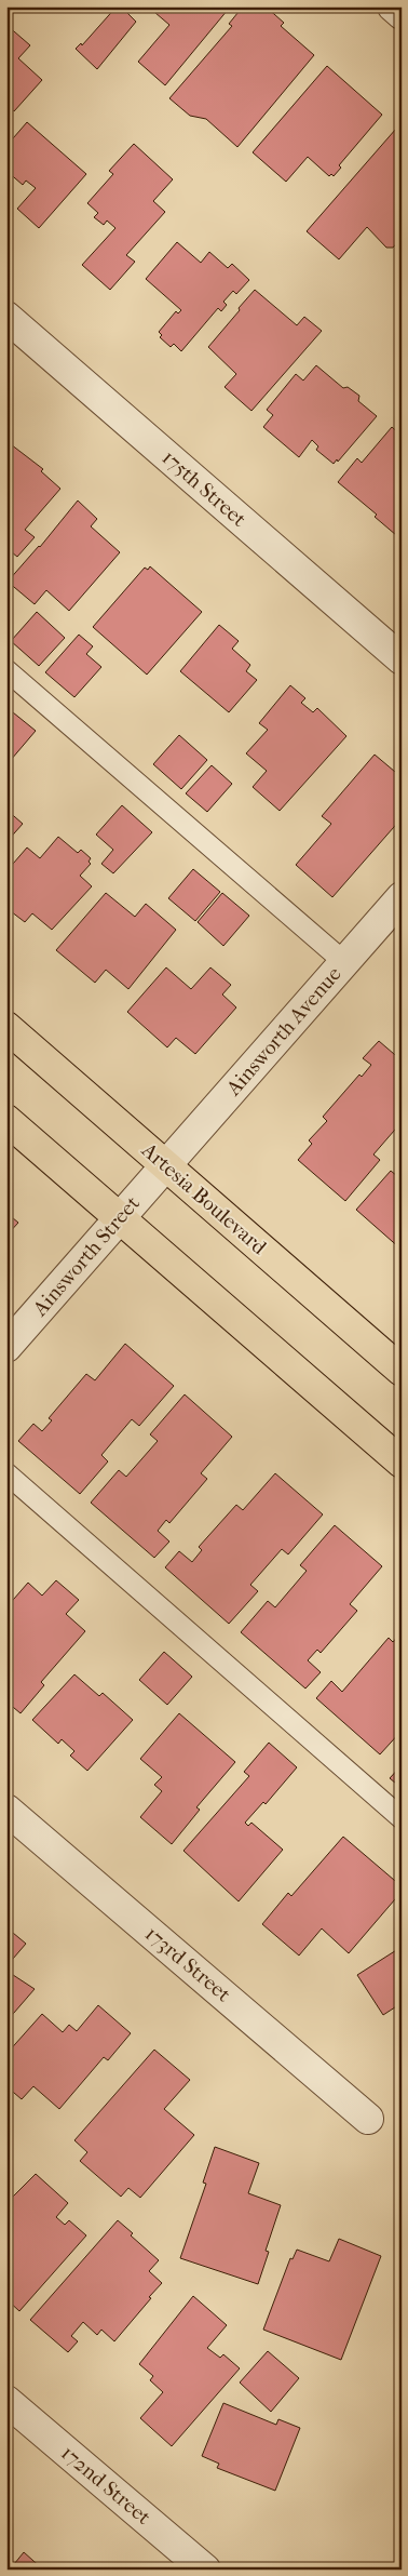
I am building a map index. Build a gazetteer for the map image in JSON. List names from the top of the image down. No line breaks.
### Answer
{"streets":{"main road":["Artesia Boulevard"],"street":["175th Street","Ainsworth Avenue","Ainsworth Street","173rd Street","172nd Street"]},"crossings":[["Ainsworth Avenue","Artesia Boulevard"],["Ainsworth Avenue","Ainsworth Street"],["Artesia Boulevard","Ainsworth Street"]]}
